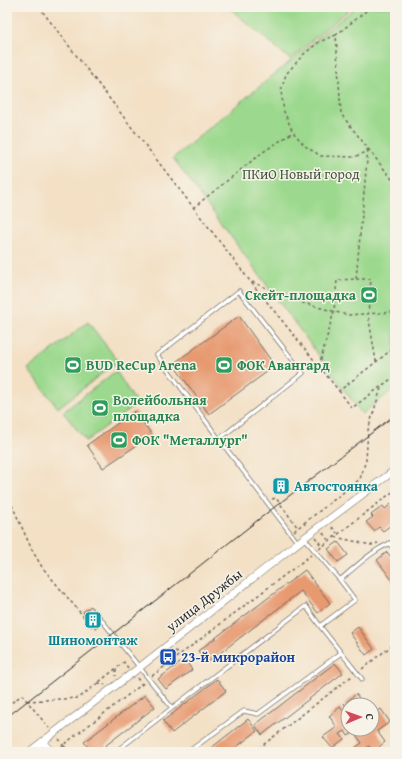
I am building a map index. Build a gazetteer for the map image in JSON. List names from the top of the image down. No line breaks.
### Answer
{"streets":{"street":["улица Дружбы"]},"parks":["ПКиО Новый город"],"places":{"sports":["Скейт-площадка","BUD ReCup Arena","ФОК Авангард","Волейбольная площадка","ФОК \"Металлург\""],"building":["Автостоянка","Шиномонтаж"],"bus stop":["23-й микрорайон"]},"north":"right"}
